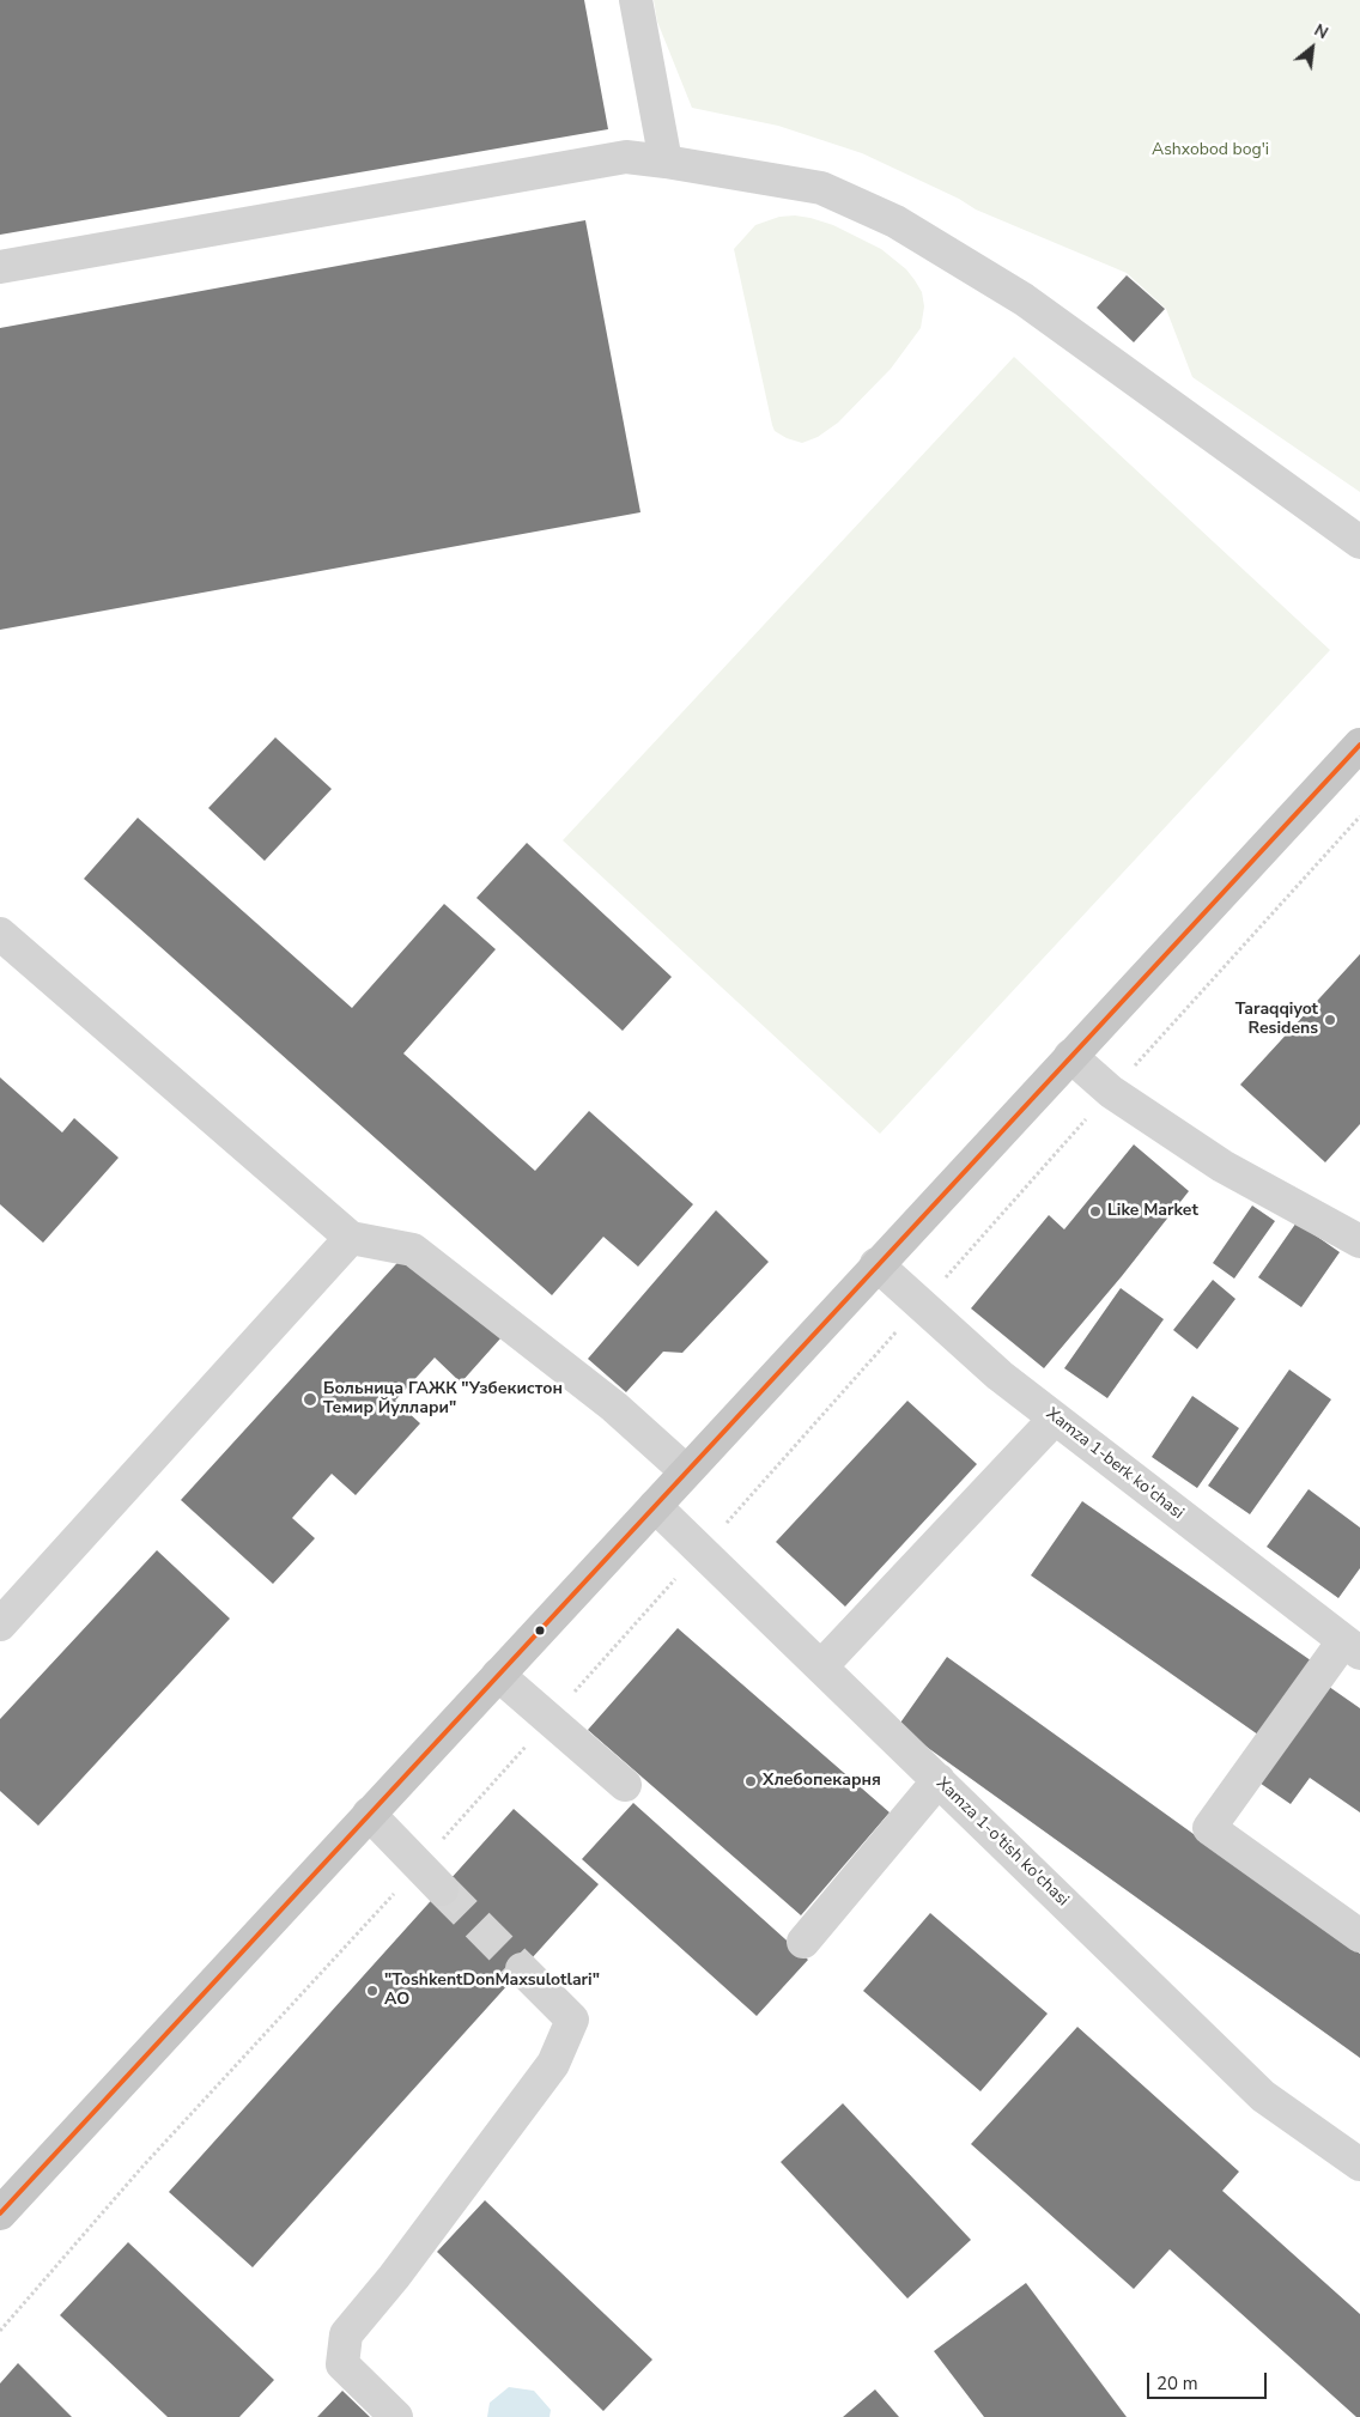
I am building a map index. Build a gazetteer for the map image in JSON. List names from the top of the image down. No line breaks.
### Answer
{"streets":{"lane":["Xamza 1-berk ko'chasi","Xamza 1-o'tish ko'chasi"]},"parks":["Ashxobod bog'i"],"places":["Taraqqiyot Residens","Like Market","Больница ГАЖК \"Узбекистон Темир Йуллари\"","Хлебопекарня","\"ToshkentDonMaxsulotlari\" AO"],"scale_bar":"20 m","north":"top right"}
